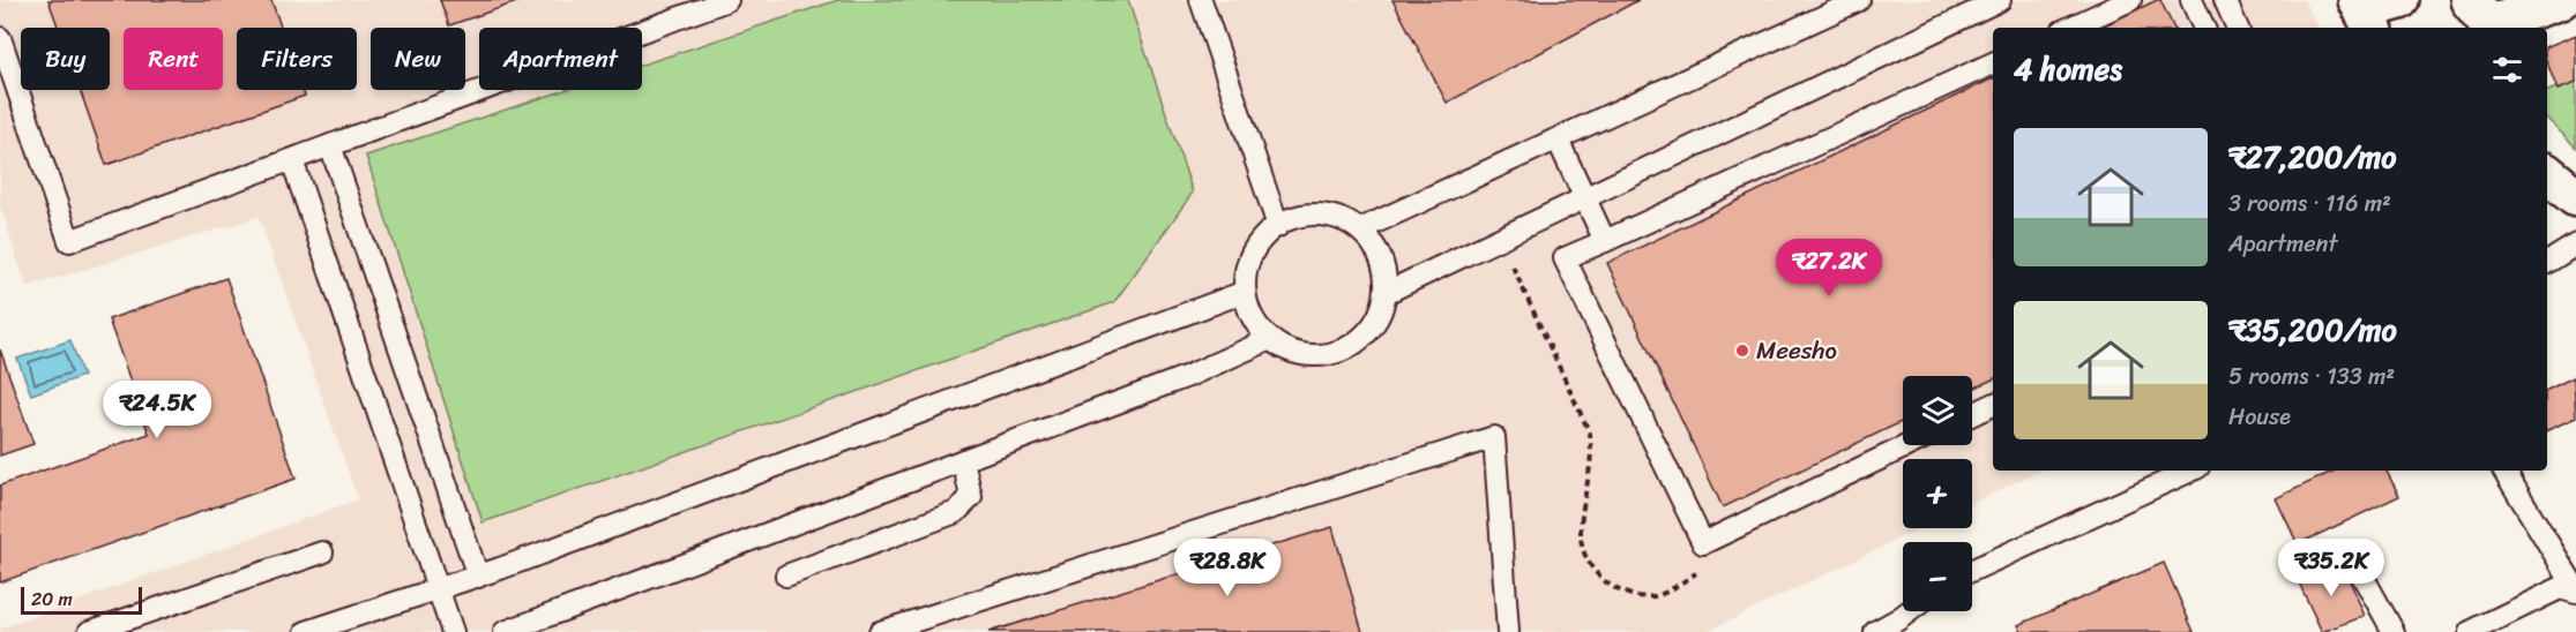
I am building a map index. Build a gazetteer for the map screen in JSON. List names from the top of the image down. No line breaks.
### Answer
{"places":["Meesho"],"scale_bar":"20 m","page":{"chip":["Buy","Rent","Filters","New","Apartment"],"heading":"4 homes","list":[{"name":"₹27,200/mo","note":"3 rooms · 116 m² · Apartment"},{"name":"₹35,200/mo","note":"5 rooms · 133 m² · House"}],"price":["₹27.2K","₹24.5K","₹28.8K","₹35.2K"],"map_buttons":["+","−"],"scale":"20 m"}}
